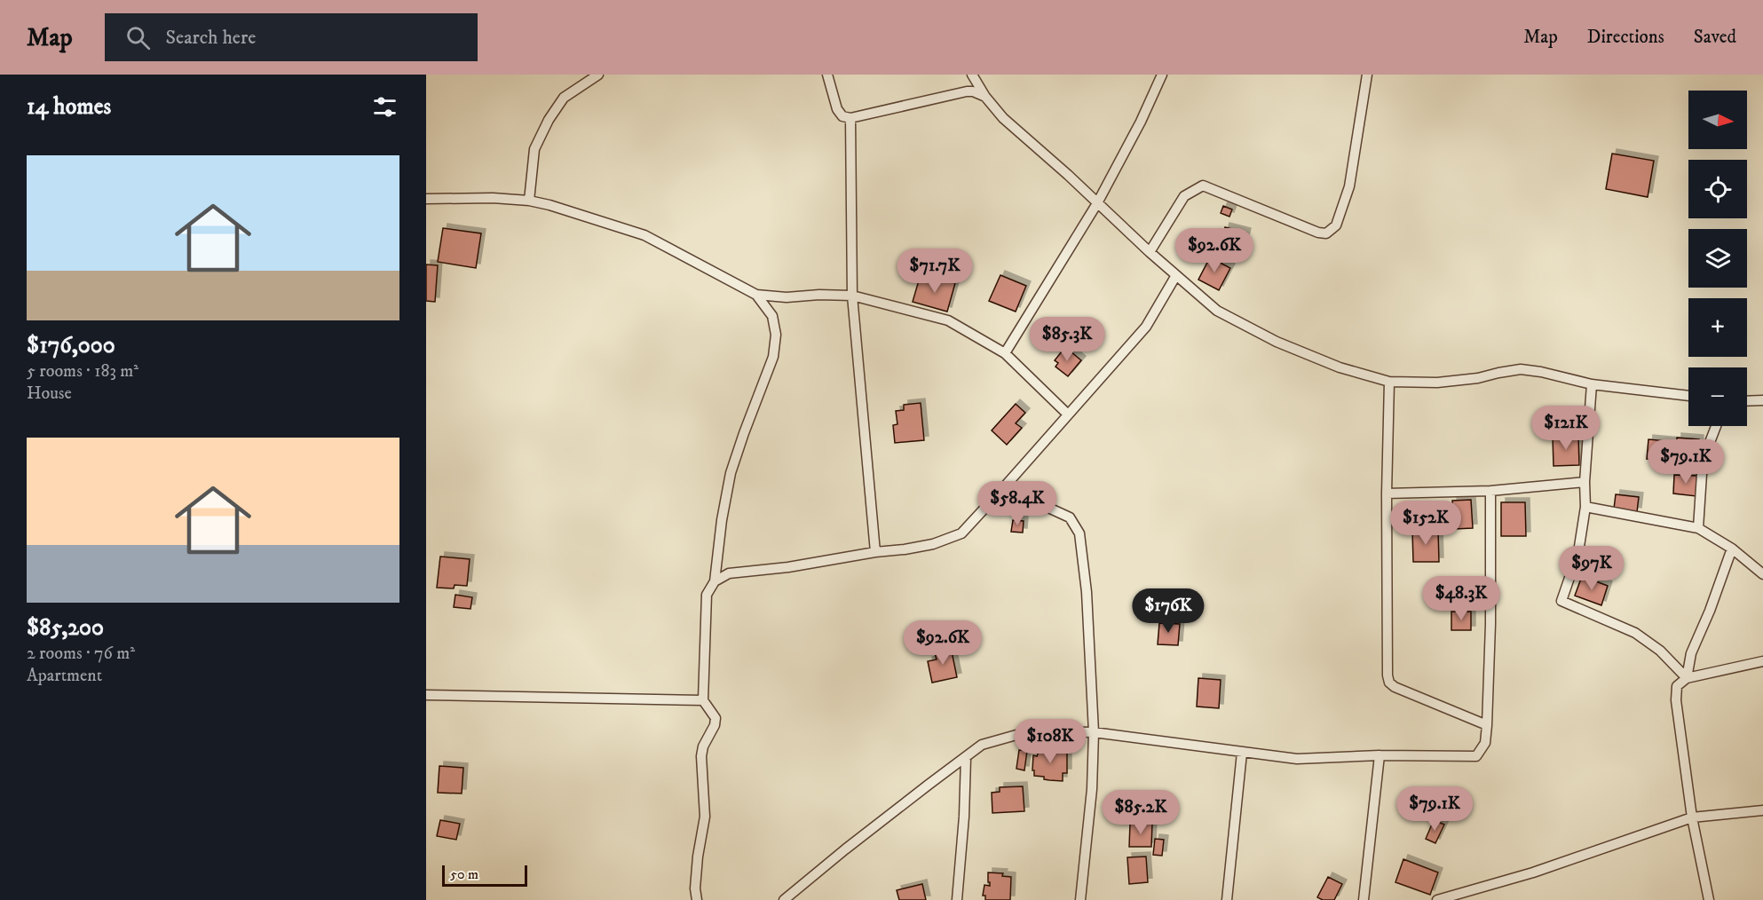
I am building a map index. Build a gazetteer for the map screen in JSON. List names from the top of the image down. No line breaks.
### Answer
{"scale_bar":"50 m","north":"right","page":{"header":"Map","search":"Search here","nav":["Map","Directions","Saved"],"heading":"14 homes","map_buttons":["+","−"],"list":[{"name":"$176,000","note":"5 rooms · 183 m² · House"},{"name":"$85,200","note":"2 rooms · 76 m² · Apartment"}],"price":["$92.6K","$71.7K","$85.3K","$121K","$79.1K","$58.4K","$152K","$97K","$48.3K","$176K","$92.6K","$108K","$79.1K","$85.2K"],"scale":"50 m"}}
